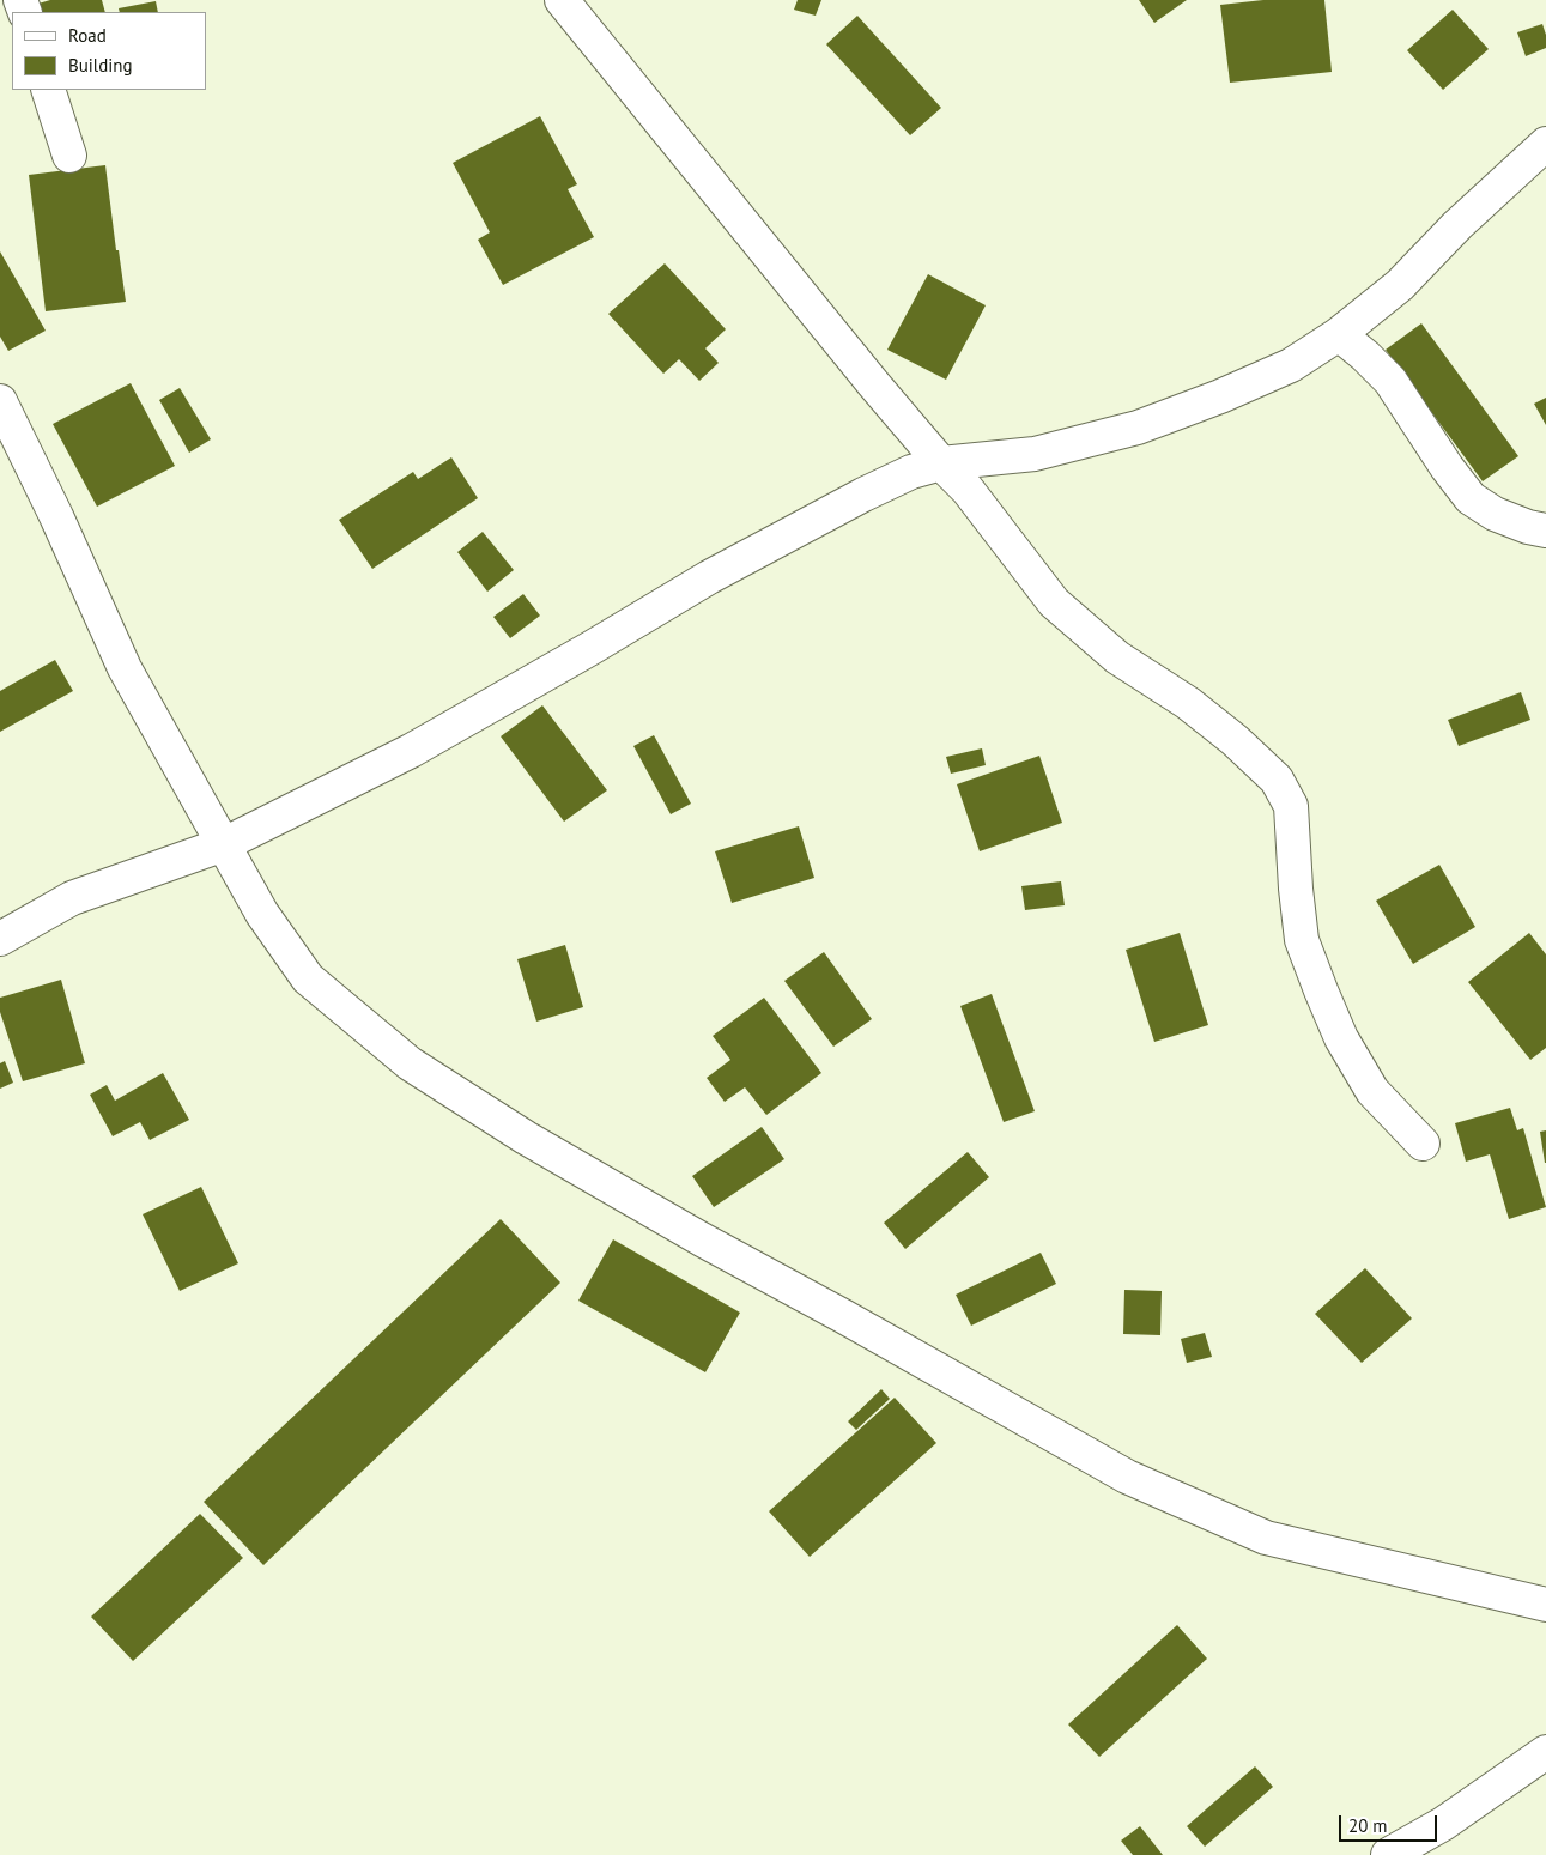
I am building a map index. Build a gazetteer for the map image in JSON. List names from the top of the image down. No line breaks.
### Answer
{"legend":["Road","Building"],"scale_bar":"20 m"}
